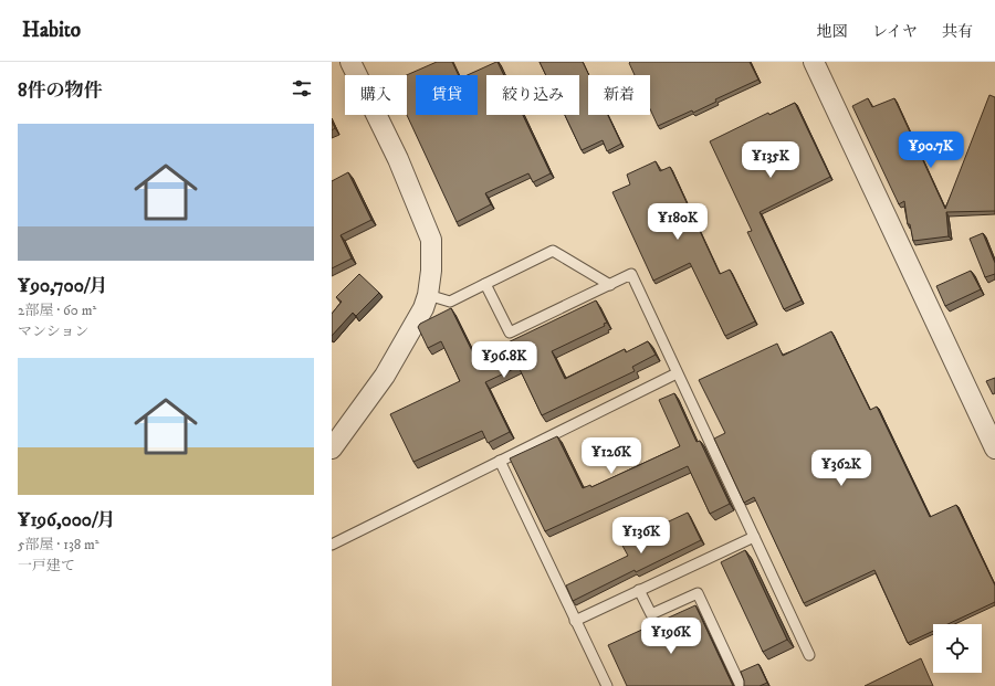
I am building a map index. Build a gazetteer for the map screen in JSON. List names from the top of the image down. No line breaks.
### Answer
{"page":{"header":"Habito","nav":["地図","レイヤ","共有"],"heading":"8件の物件","chip":["購入","賃貸","絞り込み","新着"],"list":[{"name":"¥90,700/月","note":"2部屋 · 60 m² · マンション"},{"name":"¥196,000/月","note":"5部屋 · 138 m² · 一戸建て"}],"price":["¥90.7K","¥135K","¥180K","¥96.8K","¥126K","¥362K","¥136K","¥196K"]}}
